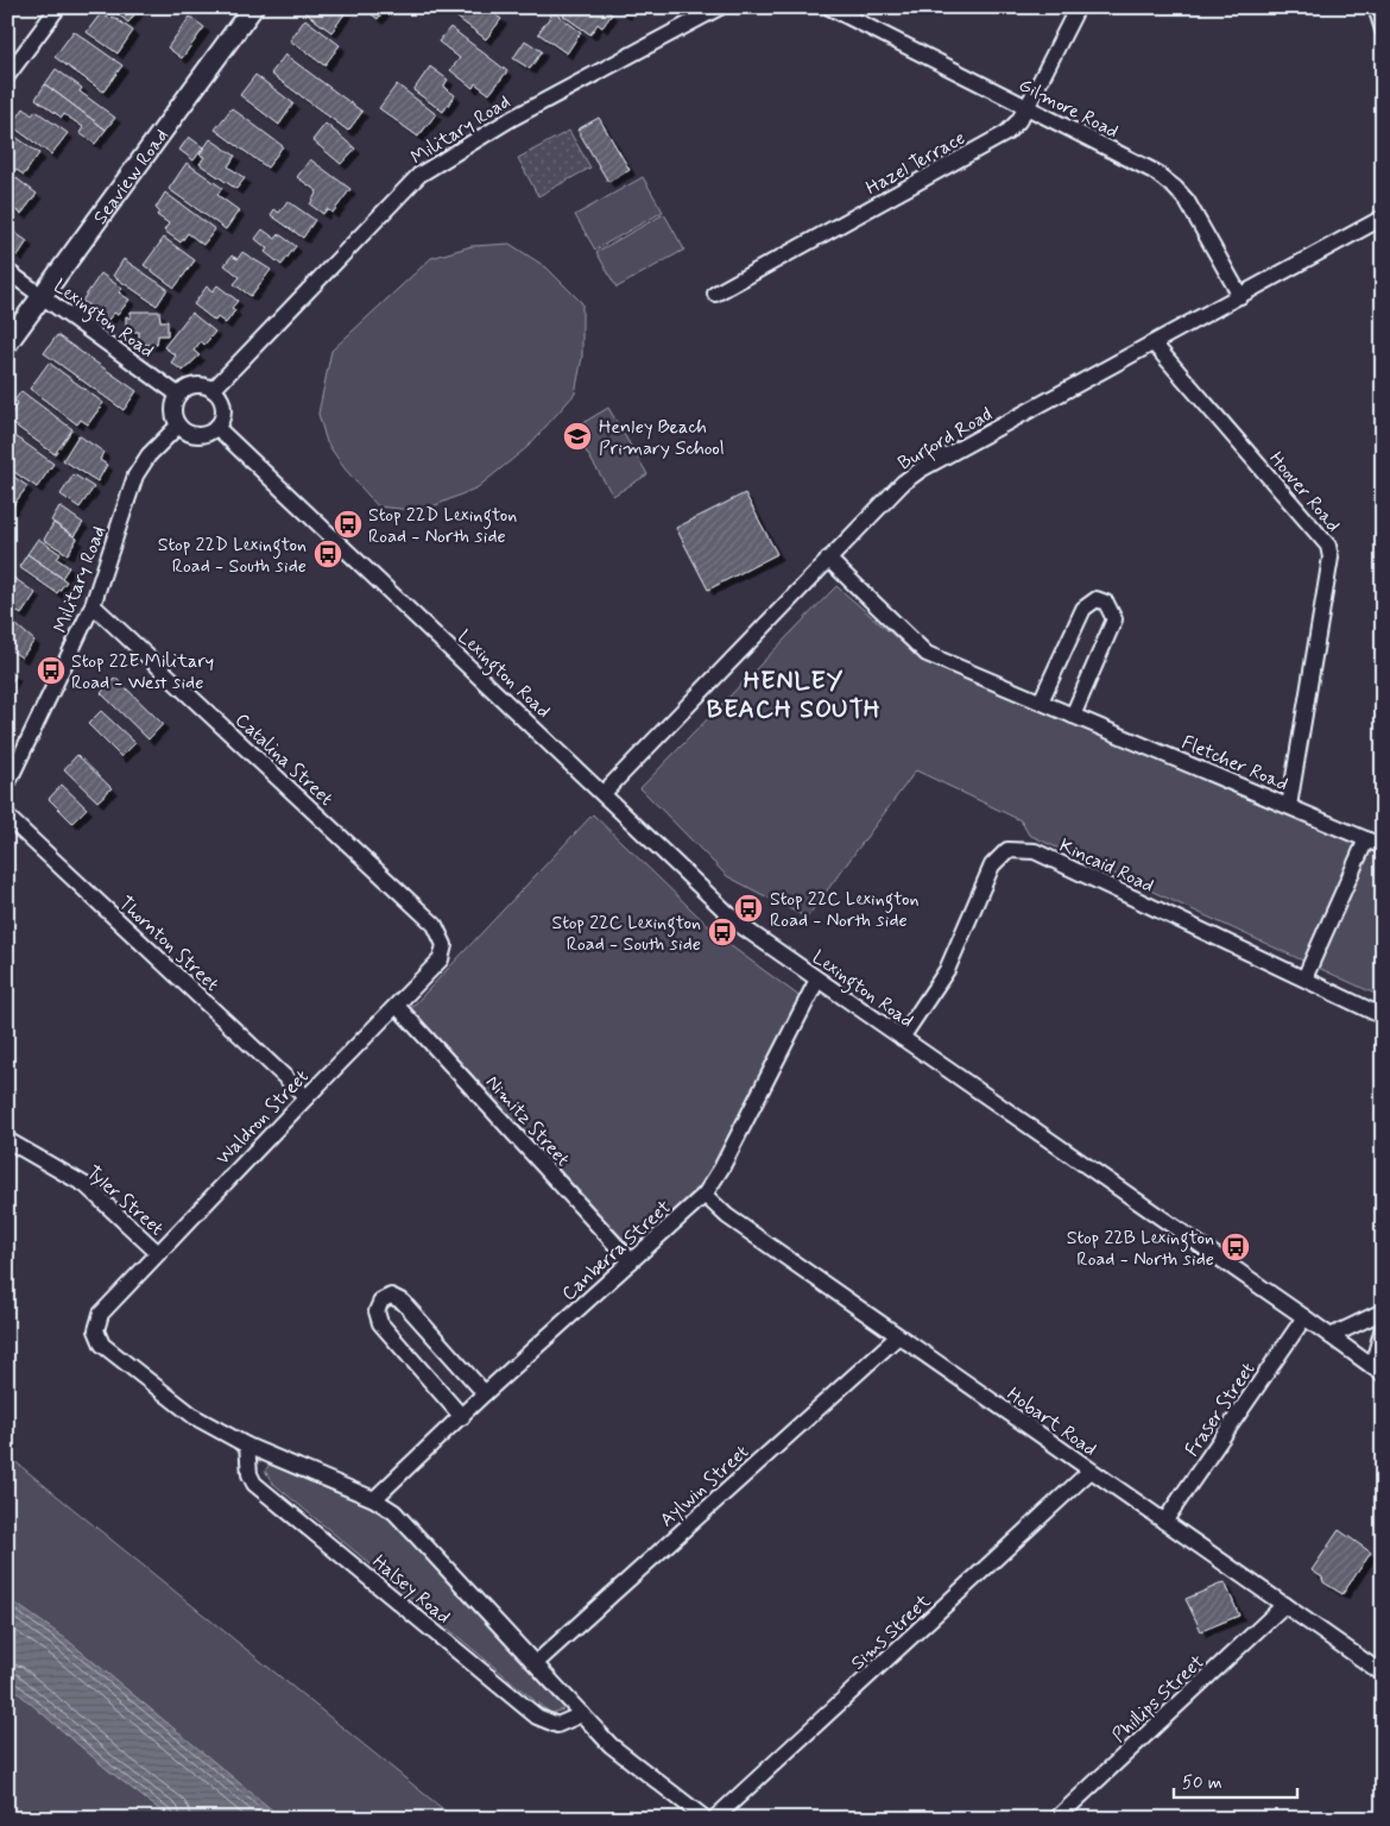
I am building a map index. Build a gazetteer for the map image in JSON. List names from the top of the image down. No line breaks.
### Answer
{"streets":{"main road":["Seaview Road"],"street":["Gilmore Road","Military Road","Hazel Terrace","Lexington Road","Burford Road","Hoover Road","Catalina Street","Fletcher Road","Kincaid Road","Thornton Street","Waldron Street","Nimitz Street","Tyler Street","Canberra Street","Fraser Street","Hobart Road","Aylwin Street","Halsey Road","Sims Street","Phillips Street"]},"crossings":[["Gilmore Road","Hazel Terrace"],["Gilmore Road","Burford Road"],["Military Road","Lexington Road"],["Military Road","Catalina Street"],["Seaview Road","Lexington Road"],["Lexington Road","Burford Road"],["Lexington Road","Kincaid Road"],["Lexington Road","Canberra Street"],["Lexington Road","Fraser Street"],["Burford Road","Hoover Road"],["Burford Road","Fletcher Road"],["Hoover Road","Fletcher Road"],["Catalina Street","Waldron Street"],["Thornton Street","Waldron Street"],["Waldron Street","Nimitz Street"],["Waldron Street","Tyler Street"],["Waldron Street","Halsey Road"],["Nimitz Street","Canberra Street"],["Canberra Street","Hobart Road"],["Canberra Street","Halsey Road"],["Fraser Street","Hobart Road"],["Hobart Road","Aylwin Street"],["Hobart Road","Sims Street"],["Hobart Road","Phillips Street"],["Aylwin Street","Halsey Road"]],"districts":["HENLEY BEACH SOUTH"],"places":{"school or university":["Henley Beach Primary School"],"bus stop":["Stop 22D Lexington Road - North side","Stop 22D Lexington Road - South side","Stop 22E Military Road - West side","Stop 22C Lexington Road - North side","Stop 22C Lexington Road - South side","Stop 22B Lexington Road - North side"]},"scale_bar":"50 m"}
